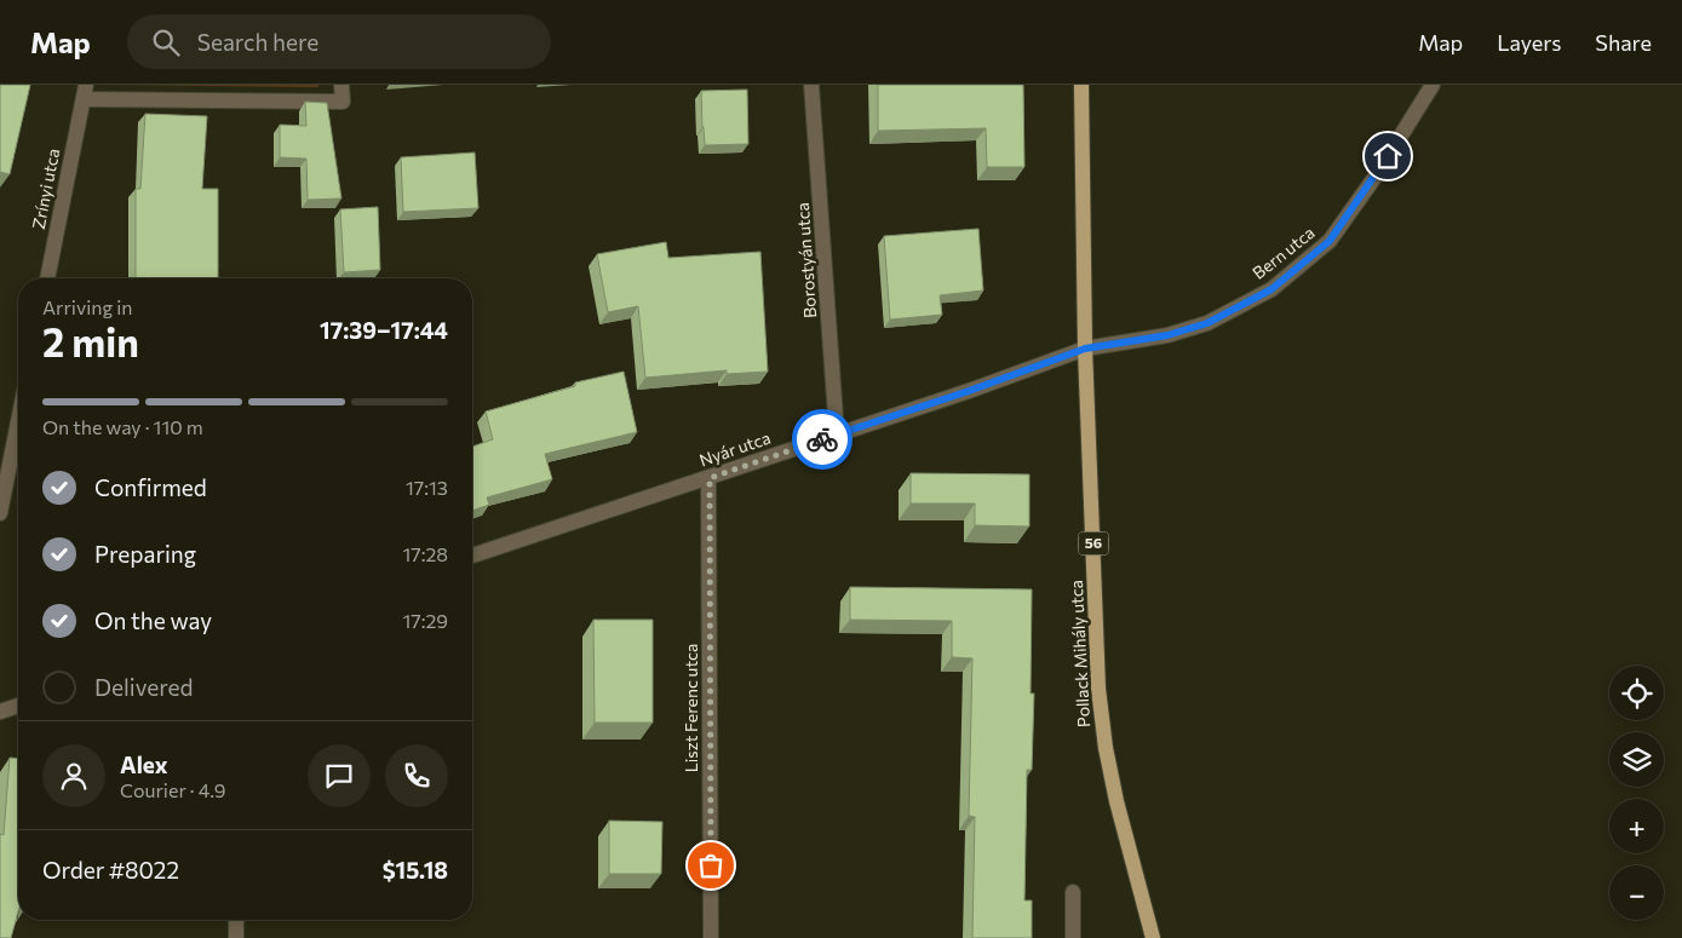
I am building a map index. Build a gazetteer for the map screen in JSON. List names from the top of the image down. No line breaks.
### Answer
{"streets":{"main road":["56","Pollack Mihály utca"],"street":["Zrínyi utca","Bern utca","Borostyán utca","Nyár utca","Liszt Ferenc utca"]},"crossings":[["Bern utca","Nyár utca"],["Bern utca","Pollack Mihály utca"],["Borostyán utca","Nyár utca"],["Nyár utca","Pollack Mihály utca"],["Nyár utca","Liszt Ferenc utca"]],"page":{"header":"Map","search":"Search here","nav":["Map","Layers","Share"],"heading":["2 min","Arriving in","17:39–17:44"],"panel":["Alex","Courier · 4.9","Order #8022","$15.18"],"bar":"On the way · 110 m","list":[["Confirmed","17:13"],["Preparing","17:28"],["On the way","17:29"],"Delivered"],"map_buttons":["+","−"]}}
